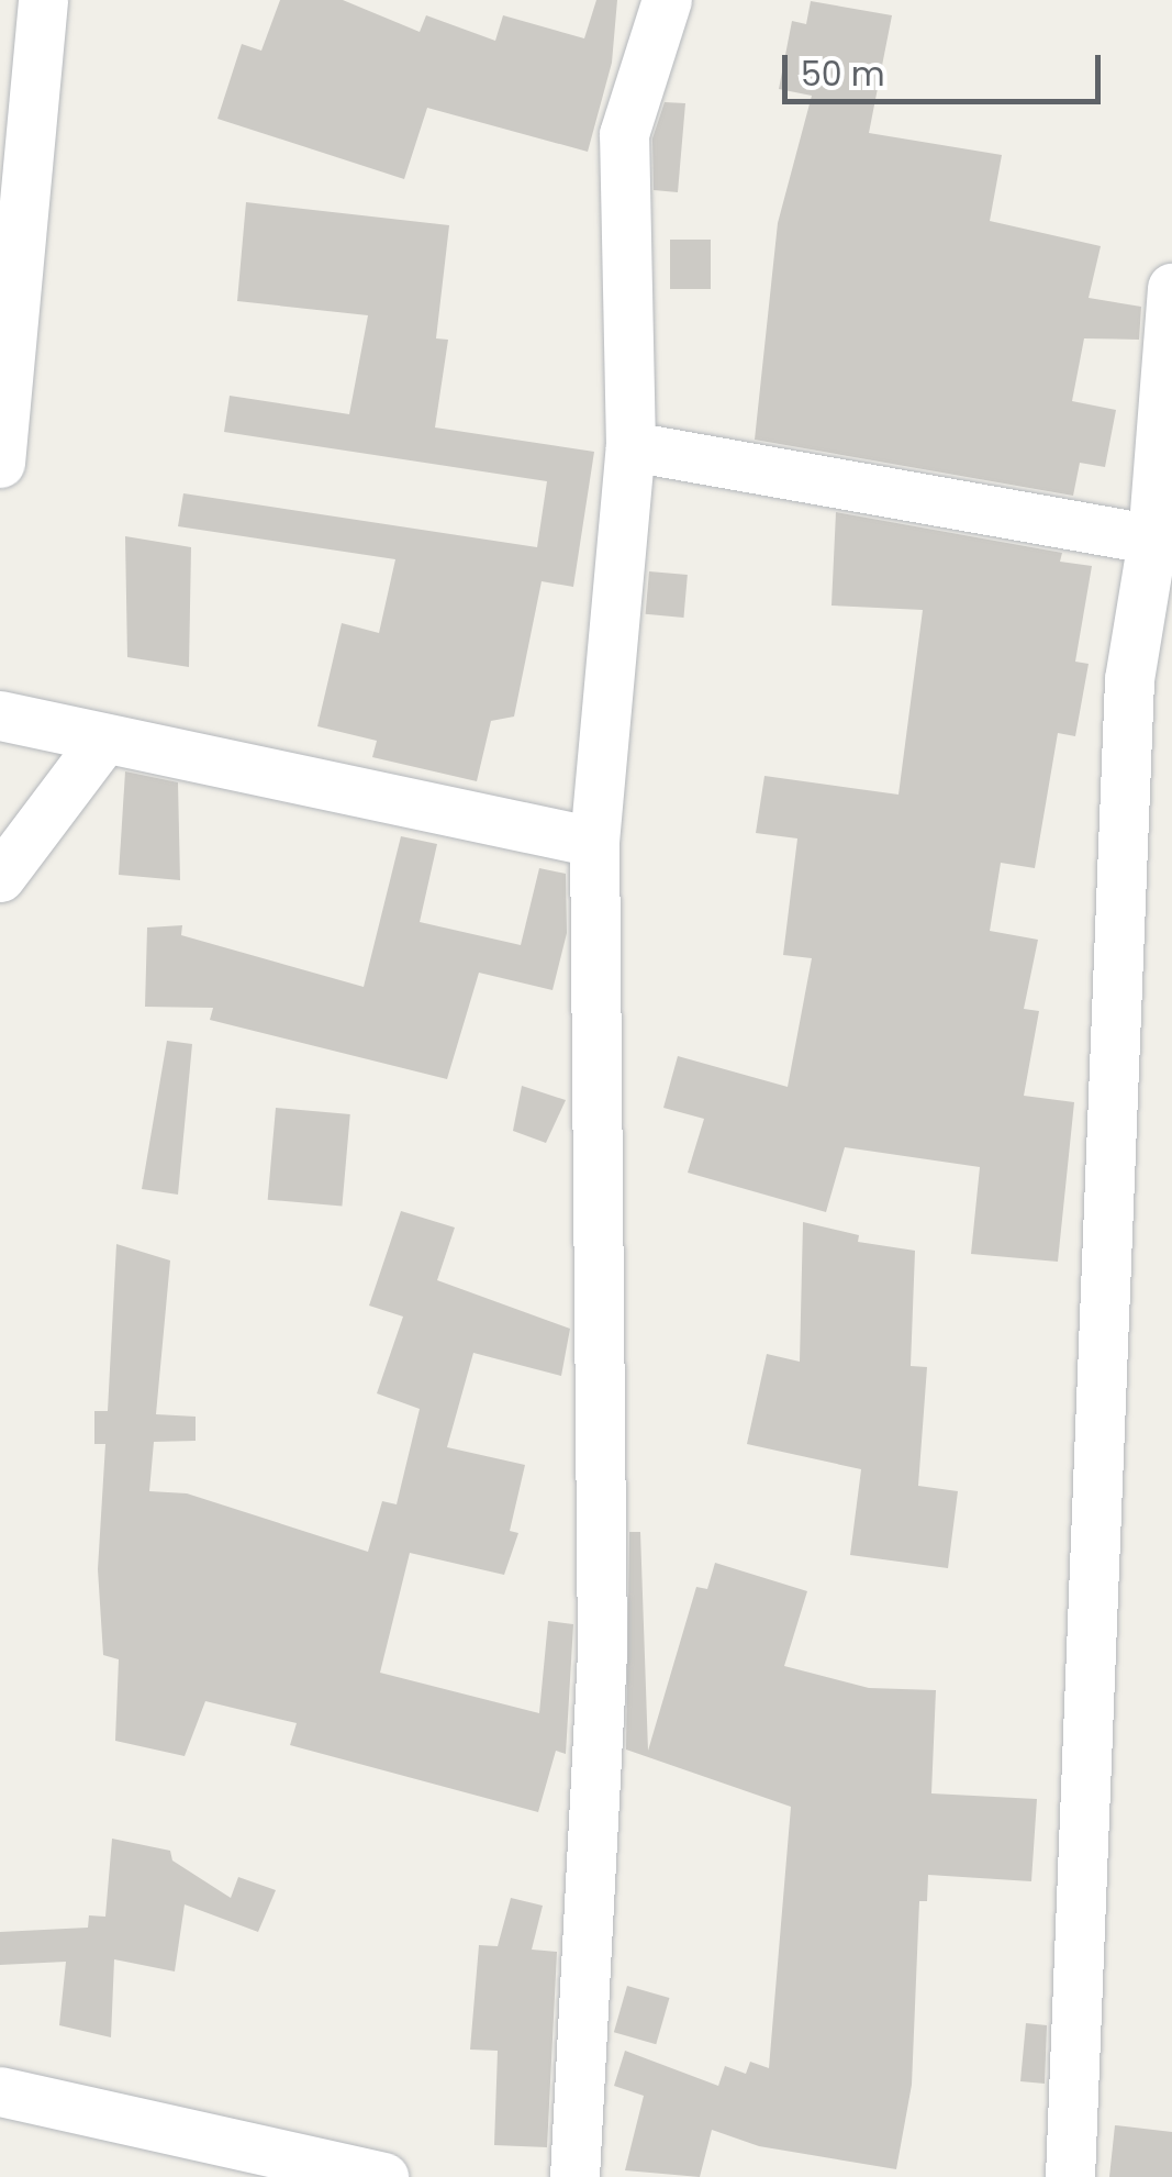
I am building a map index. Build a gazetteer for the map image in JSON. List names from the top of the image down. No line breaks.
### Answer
{"scale_bar":"50 m"}
